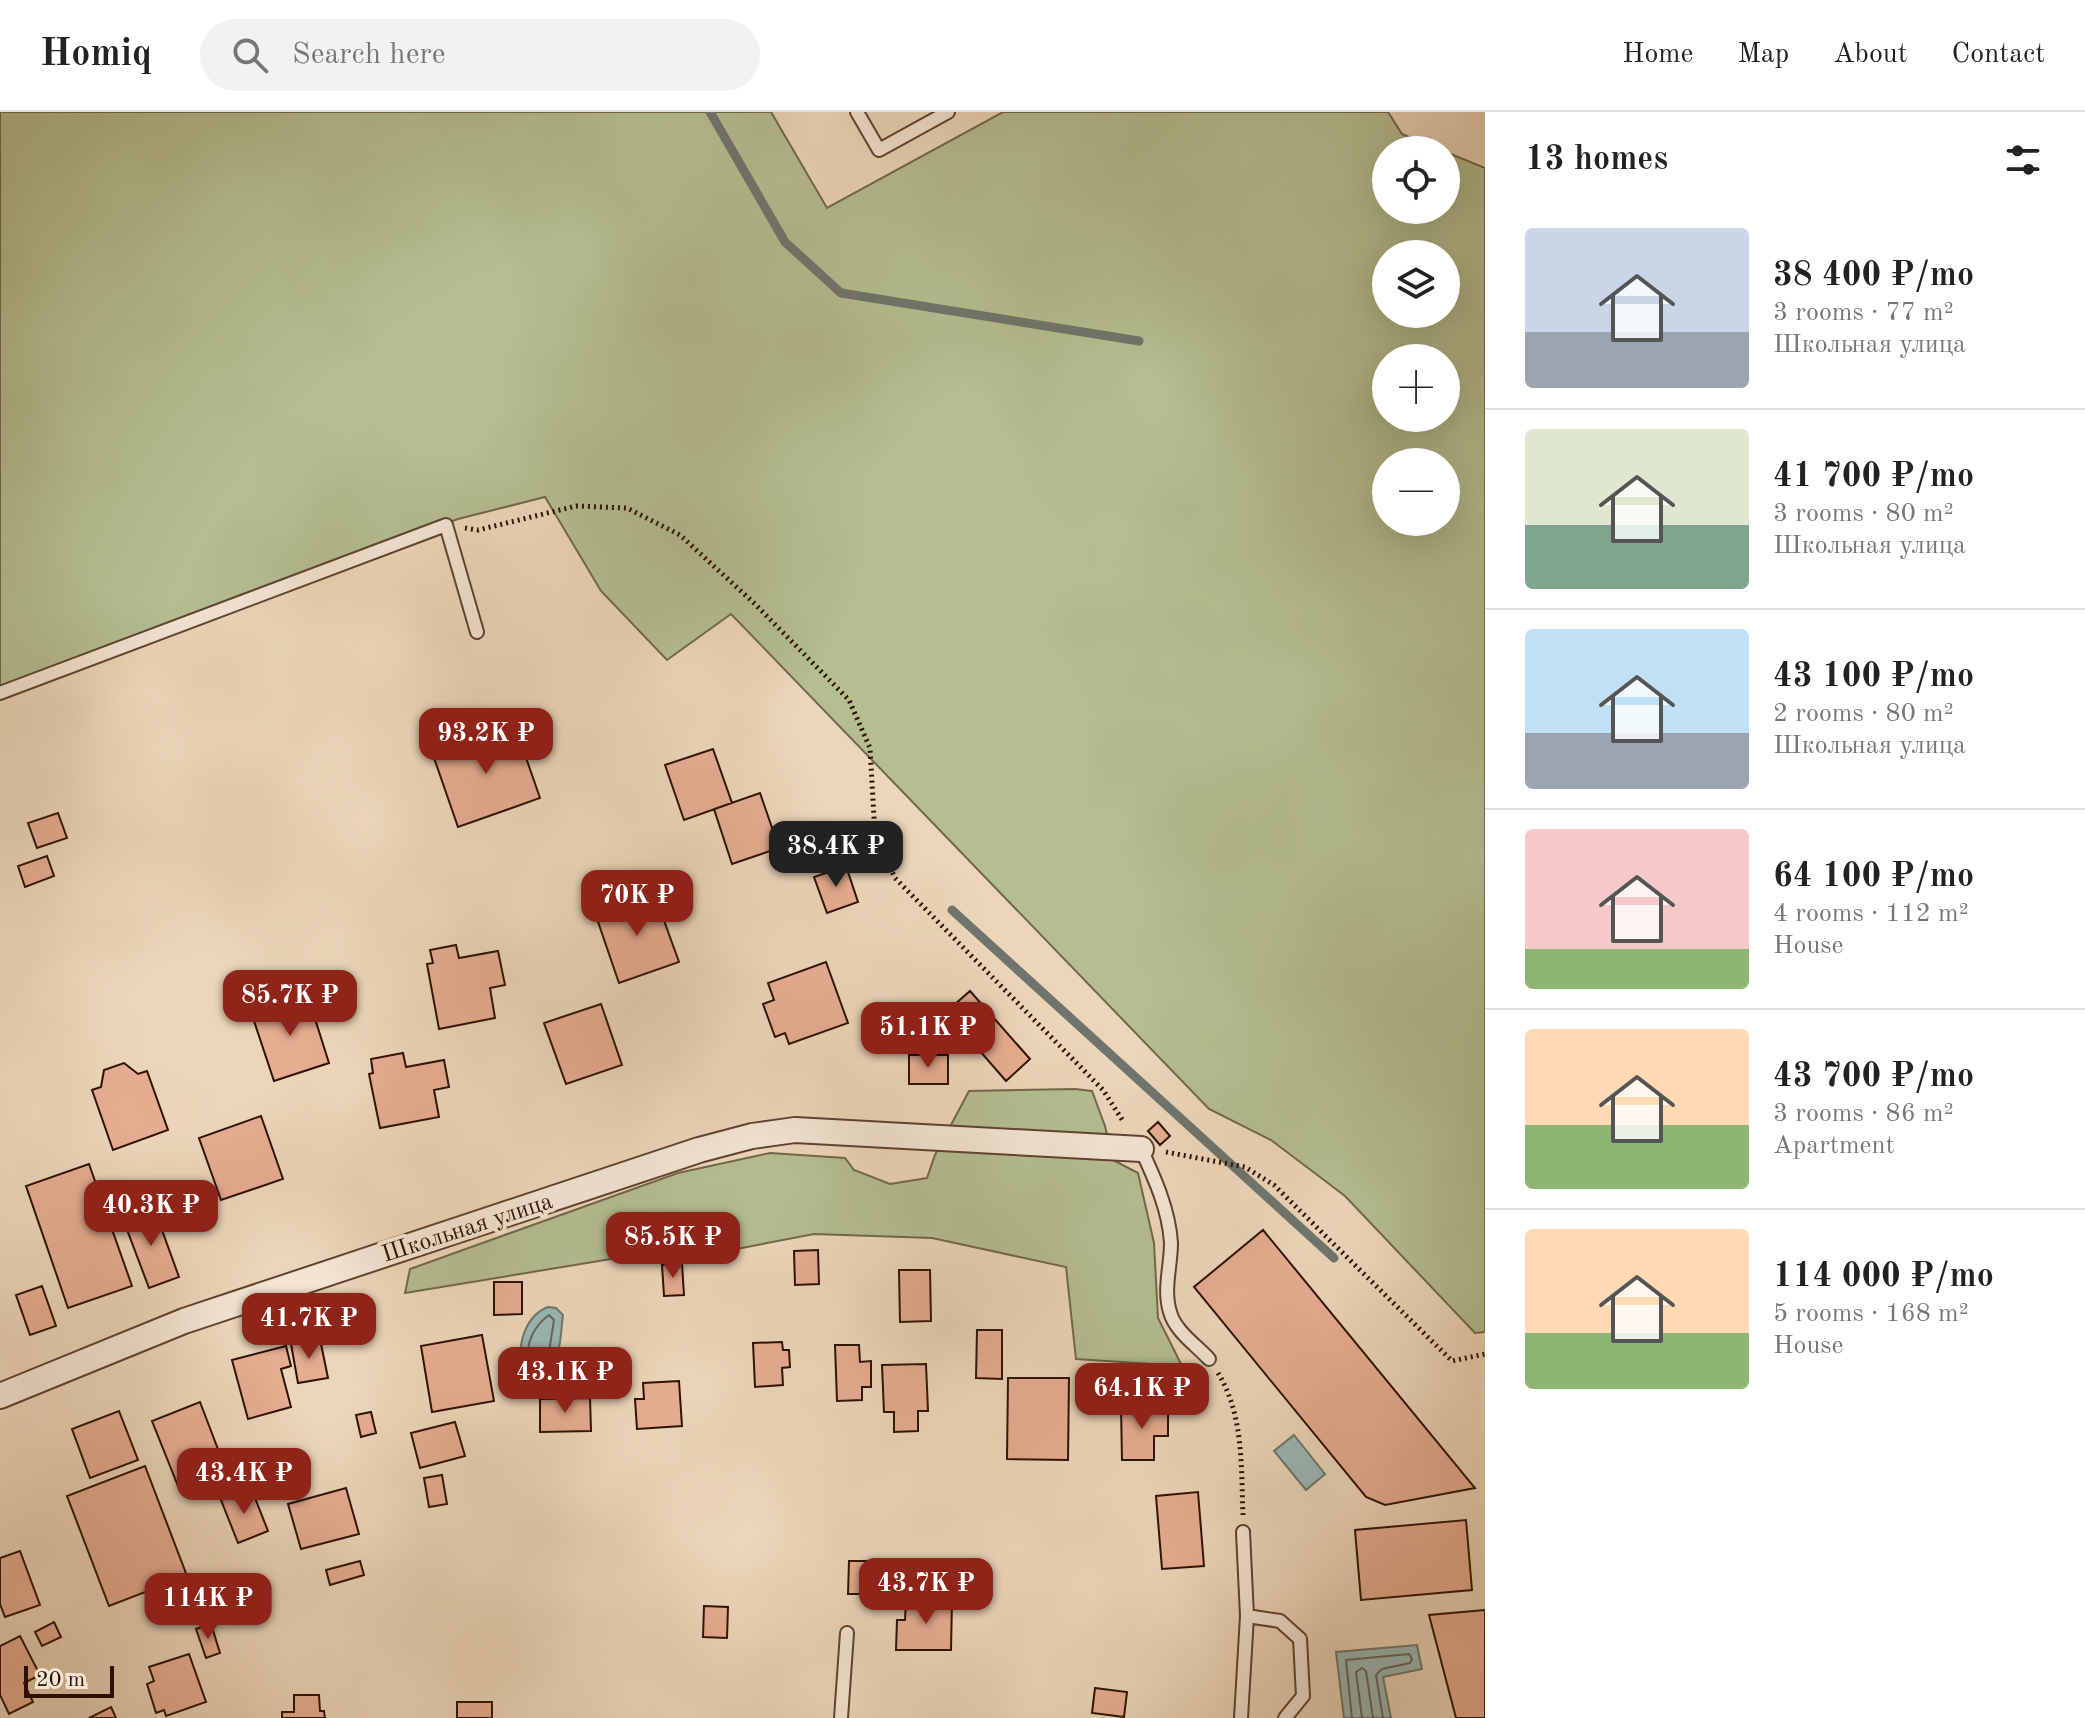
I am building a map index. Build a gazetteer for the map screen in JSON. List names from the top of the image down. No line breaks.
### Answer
{"streets":{"street":["Школьная улица"]},"scale_bar":"20 m","page":{"header":"Homiq","search":"Search here","nav":["Home","Map","About","Contact"],"heading":"13 homes","map_buttons":["+","−"],"list":[{"name":"38 400 ₽/mo","note":"3 rooms · 77 m² · Школьная улица"},{"name":"41 700 ₽/mo","note":"3 rooms · 80 m² · Школьная улица"},{"name":"43 100 ₽/mo","note":"2 rooms · 80 m² · Школьная улица"},{"name":"64 100 ₽/mo","note":"4 rooms · 112 m² · House"},{"name":"43 700 ₽/mo","note":"3 rooms · 86 m² · Apartment"},{"name":"114 000 ₽/mo","note":"5 rooms · 168 m² · House"}],"price":["93.2K ₽","38.4K ₽","70K ₽","85.7K ₽","51.1K ₽","40.3K ₽","85.5K ₽","41.7K ₽","43.1K ₽","64.1K ₽","43.4K ₽","43.7K ₽","114K ₽"],"scale":"20 m"}}
